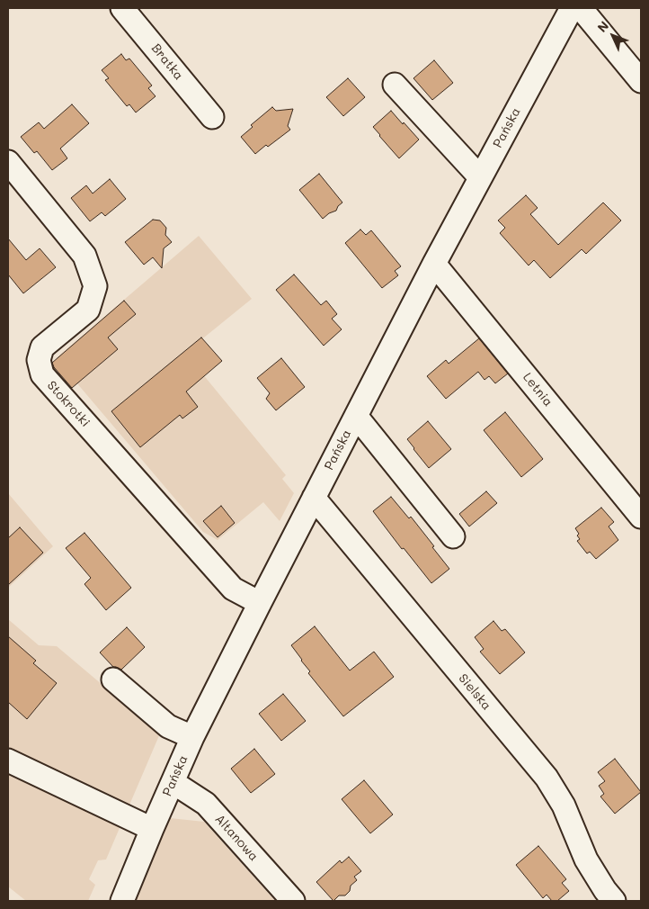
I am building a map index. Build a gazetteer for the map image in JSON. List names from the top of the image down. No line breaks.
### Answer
{"streets":{"street":["Bratka","Pańska","Letnia","Stokrotki","Sielska","Altanowa"]},"crossings":[["Pańska","Letnia"],["Pańska","Stokrotki"],["Pańska","Sielska"],["Pańska","Altanowa"]],"north":"top left"}
